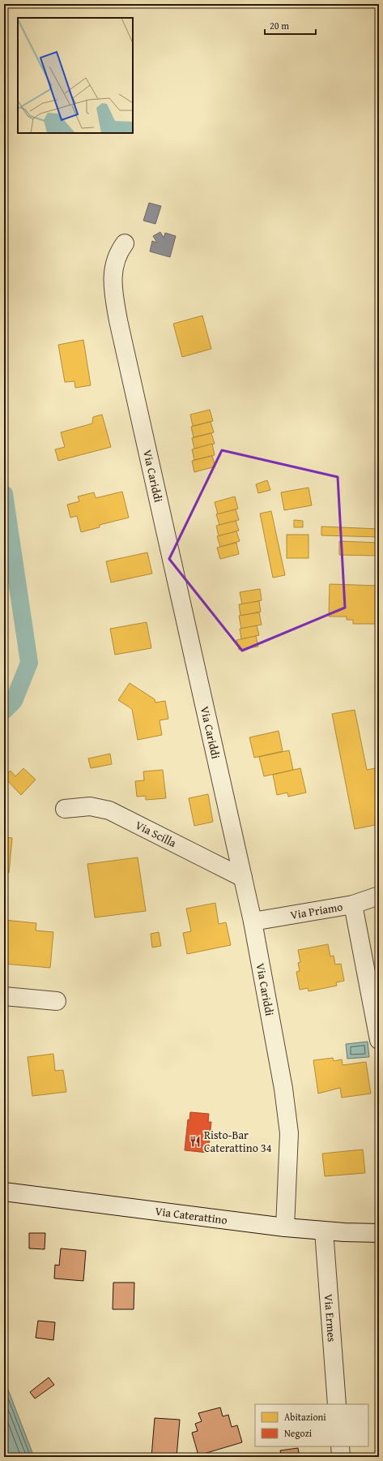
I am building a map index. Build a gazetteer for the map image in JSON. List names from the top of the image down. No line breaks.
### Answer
{"streets":{"street":["Via Cariddi","Via Scilla","Via Priamo","Via Caterattino","Via Ermes"]},"crossings":[["Via Cariddi","Via Scilla"],["Via Cariddi","Via Priamo"],["Via Cariddi","Via Caterattino"],["Via Caterattino","Via Ermes"]],"places":{"restaurant":["Risto-Bar Caterattino 34"]},"legend":["Abitazioni","Negozi"],"scale_bar":"20 m"}
